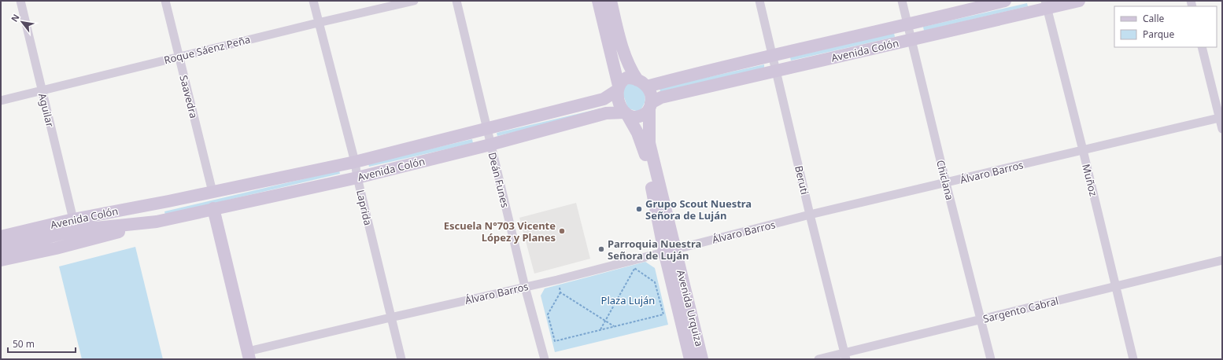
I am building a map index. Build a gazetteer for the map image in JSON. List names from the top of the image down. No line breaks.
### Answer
{"streets":{"main road":["Avenida Colón","Avenida Urquiza"],"street":["Roque Sáenz Peña","Saavedra","Aguilar","Álvaro Barros","Deán Funes","Beruti","Chiclana","Muñoz","Laprida","Sargento Cabral"]},"crossings":[["Roque Sáenz Peña","Saavedra"],["Roque Sáenz Peña","Aguilar"],["Roque Sáenz Peña","Laprida"],["Avenida Colón","Saavedra"],["Avenida Colón","Aguilar"],["Avenida Colón","Deán Funes"],["Avenida Colón","Beruti"],["Avenida Colón","Chiclana"],["Avenida Colón","Muñoz"],["Avenida Colón","Laprida"],["Avenida Colón","Avenida Urquiza"],["Álvaro Barros","Deán Funes"],["Álvaro Barros","Beruti"],["Álvaro Barros","Chiclana"],["Álvaro Barros","Muñoz"],["Álvaro Barros","Laprida"],["Álvaro Barros","Avenida Urquiza"],["Beruti","Sargento Cabral"],["Chiclana","Sargento Cabral"],["Muñoz","Sargento Cabral"]],"parks":["Plaza Luján"],"places":["Grupo Scout Nuestra Señora de Luján","Escuela N°703 Vicente López y Planes","Parroquia Nuestra Señora de Luján"],"legend":["Calle","Parque"],"scale_bar":"50 m","north":"top left"}
